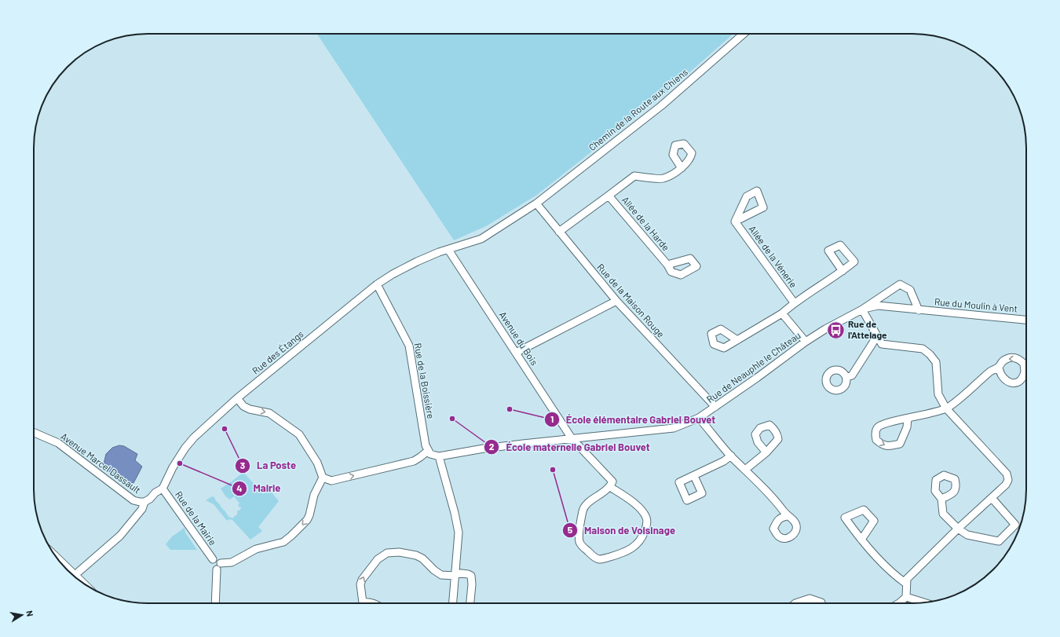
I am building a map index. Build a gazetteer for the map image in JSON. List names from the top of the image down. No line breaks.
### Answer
{"streets":{"street":["Chemin de la Route aux Chiens","Allée de la Harde","Allée de la Vénerie","Rue de la Maison Rouge","Rue du Moulin à Vent","Avenue du Bois","Rue des Étangs","Rue de Neauphle le Château","Rue de la Boissière","Avenue Marcel Dassault","Rue de la Mairie"]},"crossings":[["Chemin de la Route aux Chiens","Rue de la Maison Rouge"],["Chemin de la Route aux Chiens","Rue des Étangs"],["Allée de la Harde","Rue de la Maison Rouge"],["Rue de la Maison Rouge","Rue des Étangs"],["Rue de la Maison Rouge","Rue de Neauphle le Château"],["Rue du Moulin à Vent","Rue de Neauphle le Château"],["Avenue du Bois","Rue des Étangs"],["Avenue du Bois","Rue de Neauphle le Château"],["Rue des Étangs","Rue de la Boissière"],["Rue des Étangs","Avenue Marcel Dassault"],["Rue des Étangs","Rue de la Mairie"]],"places":{"bus stop":["Rue de l'Attelage"],"other":["École élémentaire Gabriel Bouvet","École maternelle Gabriel Bouvet","La Poste","Mairie","Maison de Voisinage"]},"north":"right"}
